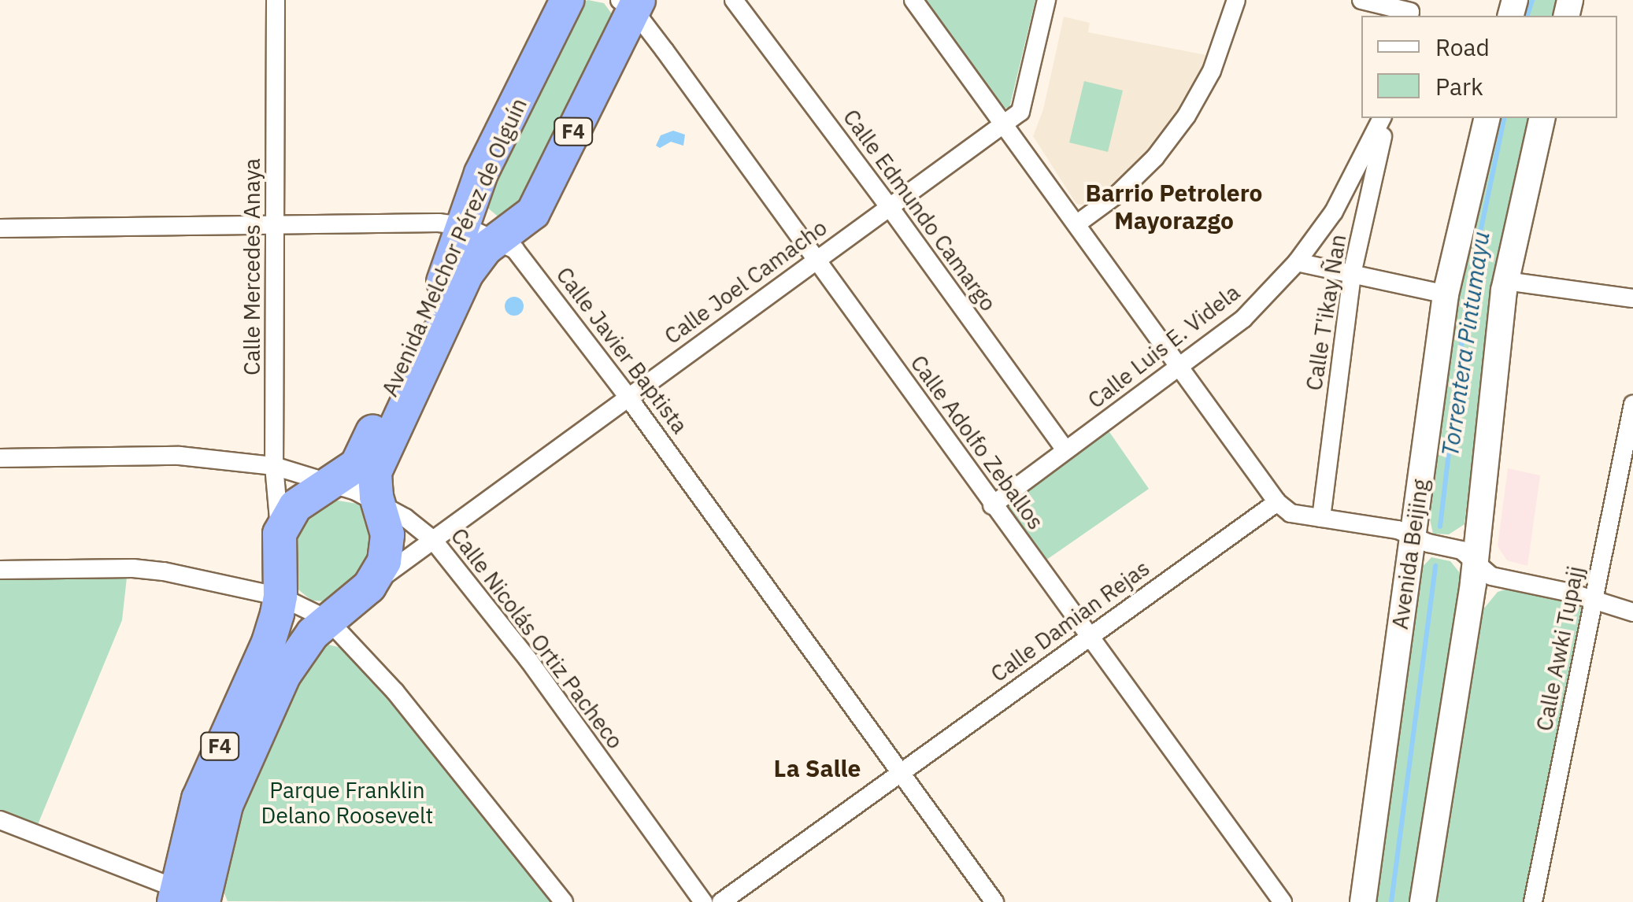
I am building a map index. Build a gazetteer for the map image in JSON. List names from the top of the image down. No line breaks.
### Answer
{"streets":{"highway":["F4","Avenida Melchor Pérez de Olguín"],"main road":["Avenida Beijing"],"street":["Calle Edmundo Camargo","Calle Mercedes Anaya","Calle Joel Camacho","Calle T'ikay Ñan","Calle Luis E. Videla","Calle Javier Baptista","Calle Adolfo Zeballos","Calle Damian Rejas","Calle Nicolás Ortiz Pacheco","Calle Awki Tupajj"]},"crossings":[["F4","Avenida Melchor Pérez de Olguín"],["F4","Calle Mercedes Anaya"],["F4","Calle Joel Camacho"],["F4","Calle Nicolás Ortiz Pacheco"],["Calle Edmundo Camargo","Calle Joel Camacho"],["Calle Edmundo Camargo","Calle Luis E. Videla"],["Avenida Melchor Pérez de Olguín","Calle Mercedes Anaya"],["Avenida Melchor Pérez de Olguín","Calle Joel Camacho"],["Avenida Melchor Pérez de Olguín","Calle Javier Baptista"],["Avenida Melchor Pérez de Olguín","Calle Adolfo Zeballos"],["Avenida Melchor Pérez de Olguín","Calle Nicolás Ortiz Pacheco"],["Calle Mercedes Anaya","Calle Joel Camacho"],["Calle Mercedes Anaya","Calle Javier Baptista"],["Calle Mercedes Anaya","Calle Nicolás Ortiz Pacheco"],["Calle Joel Camacho","Calle Javier Baptista"],["Calle Joel Camacho","Calle Adolfo Zeballos"],["Calle Joel Camacho","Calle Nicolás Ortiz Pacheco"],["Calle Luis E. Videla","Calle Adolfo Zeballos"],["Calle Javier Baptista","Calle Damian Rejas"],["Calle Adolfo Zeballos","Calle Damian Rejas"]],"districts":["Barrio Petrolero Mayorazgo","La Salle"],"water":["Torrentera Pintumayu"],"parks":["Parque Franklin Delano Roosevelt"],"legend":["Road","Park"]}
